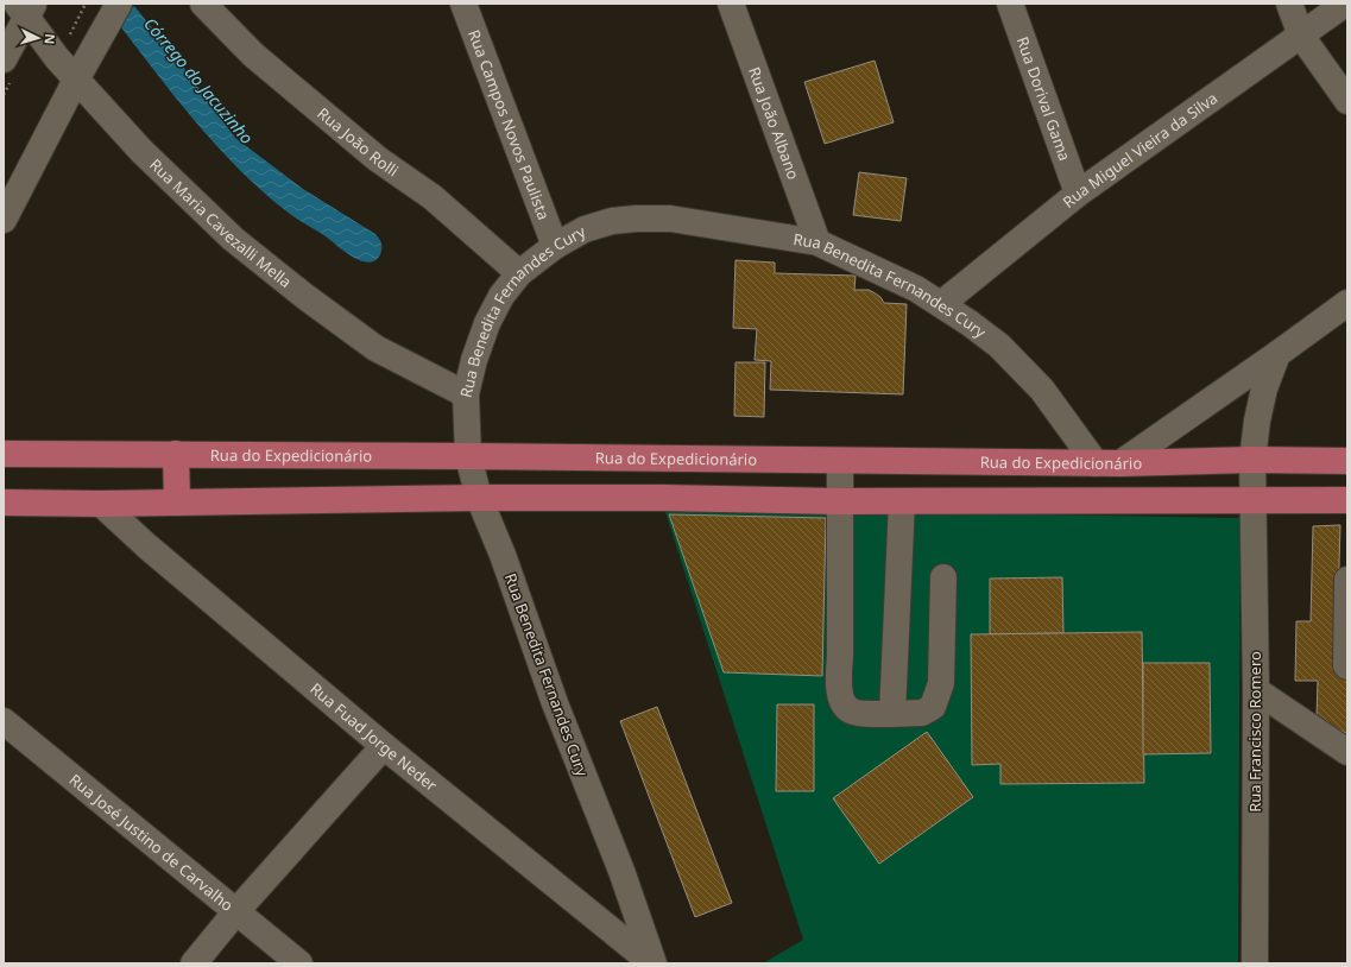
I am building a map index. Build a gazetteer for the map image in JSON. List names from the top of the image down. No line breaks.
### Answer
{"streets":{"main road":["Rua do Expedicionário"],"street":["Rua Dorival Gama","Rua João Albano","Rua Campos Novos Paulista","Rua João Rolli","Rua Miguel Vieira da Silva","Rua Maria Cavezalli Mella","Rua Benedita Fernandes Cury","Rua Francisco Romero","Rua Fuad Jorge Neder","Rua José Justino de Carvalho"]},"crossings":[["Rua Dorival Gama","Rua Miguel Vieira da Silva"],["Rua João Albano","Rua Benedita Fernandes Cury"],["Rua Campos Novos Paulista","Rua Benedita Fernandes Cury"],["Rua João Rolli","Rua Benedita Fernandes Cury"],["Rua Miguel Vieira da Silva","Rua Benedita Fernandes Cury"],["Rua Maria Cavezalli Mella","Rua Benedita Fernandes Cury"],["Rua Benedita Fernandes Cury","Rua do Expedicionário"],["Rua Benedita Fernandes Cury","Rua Fuad Jorge Neder"],["Rua do Expedicionário","Rua Francisco Romero"]],"water":["Córrego do Jacuzinho"],"north":"right"}
